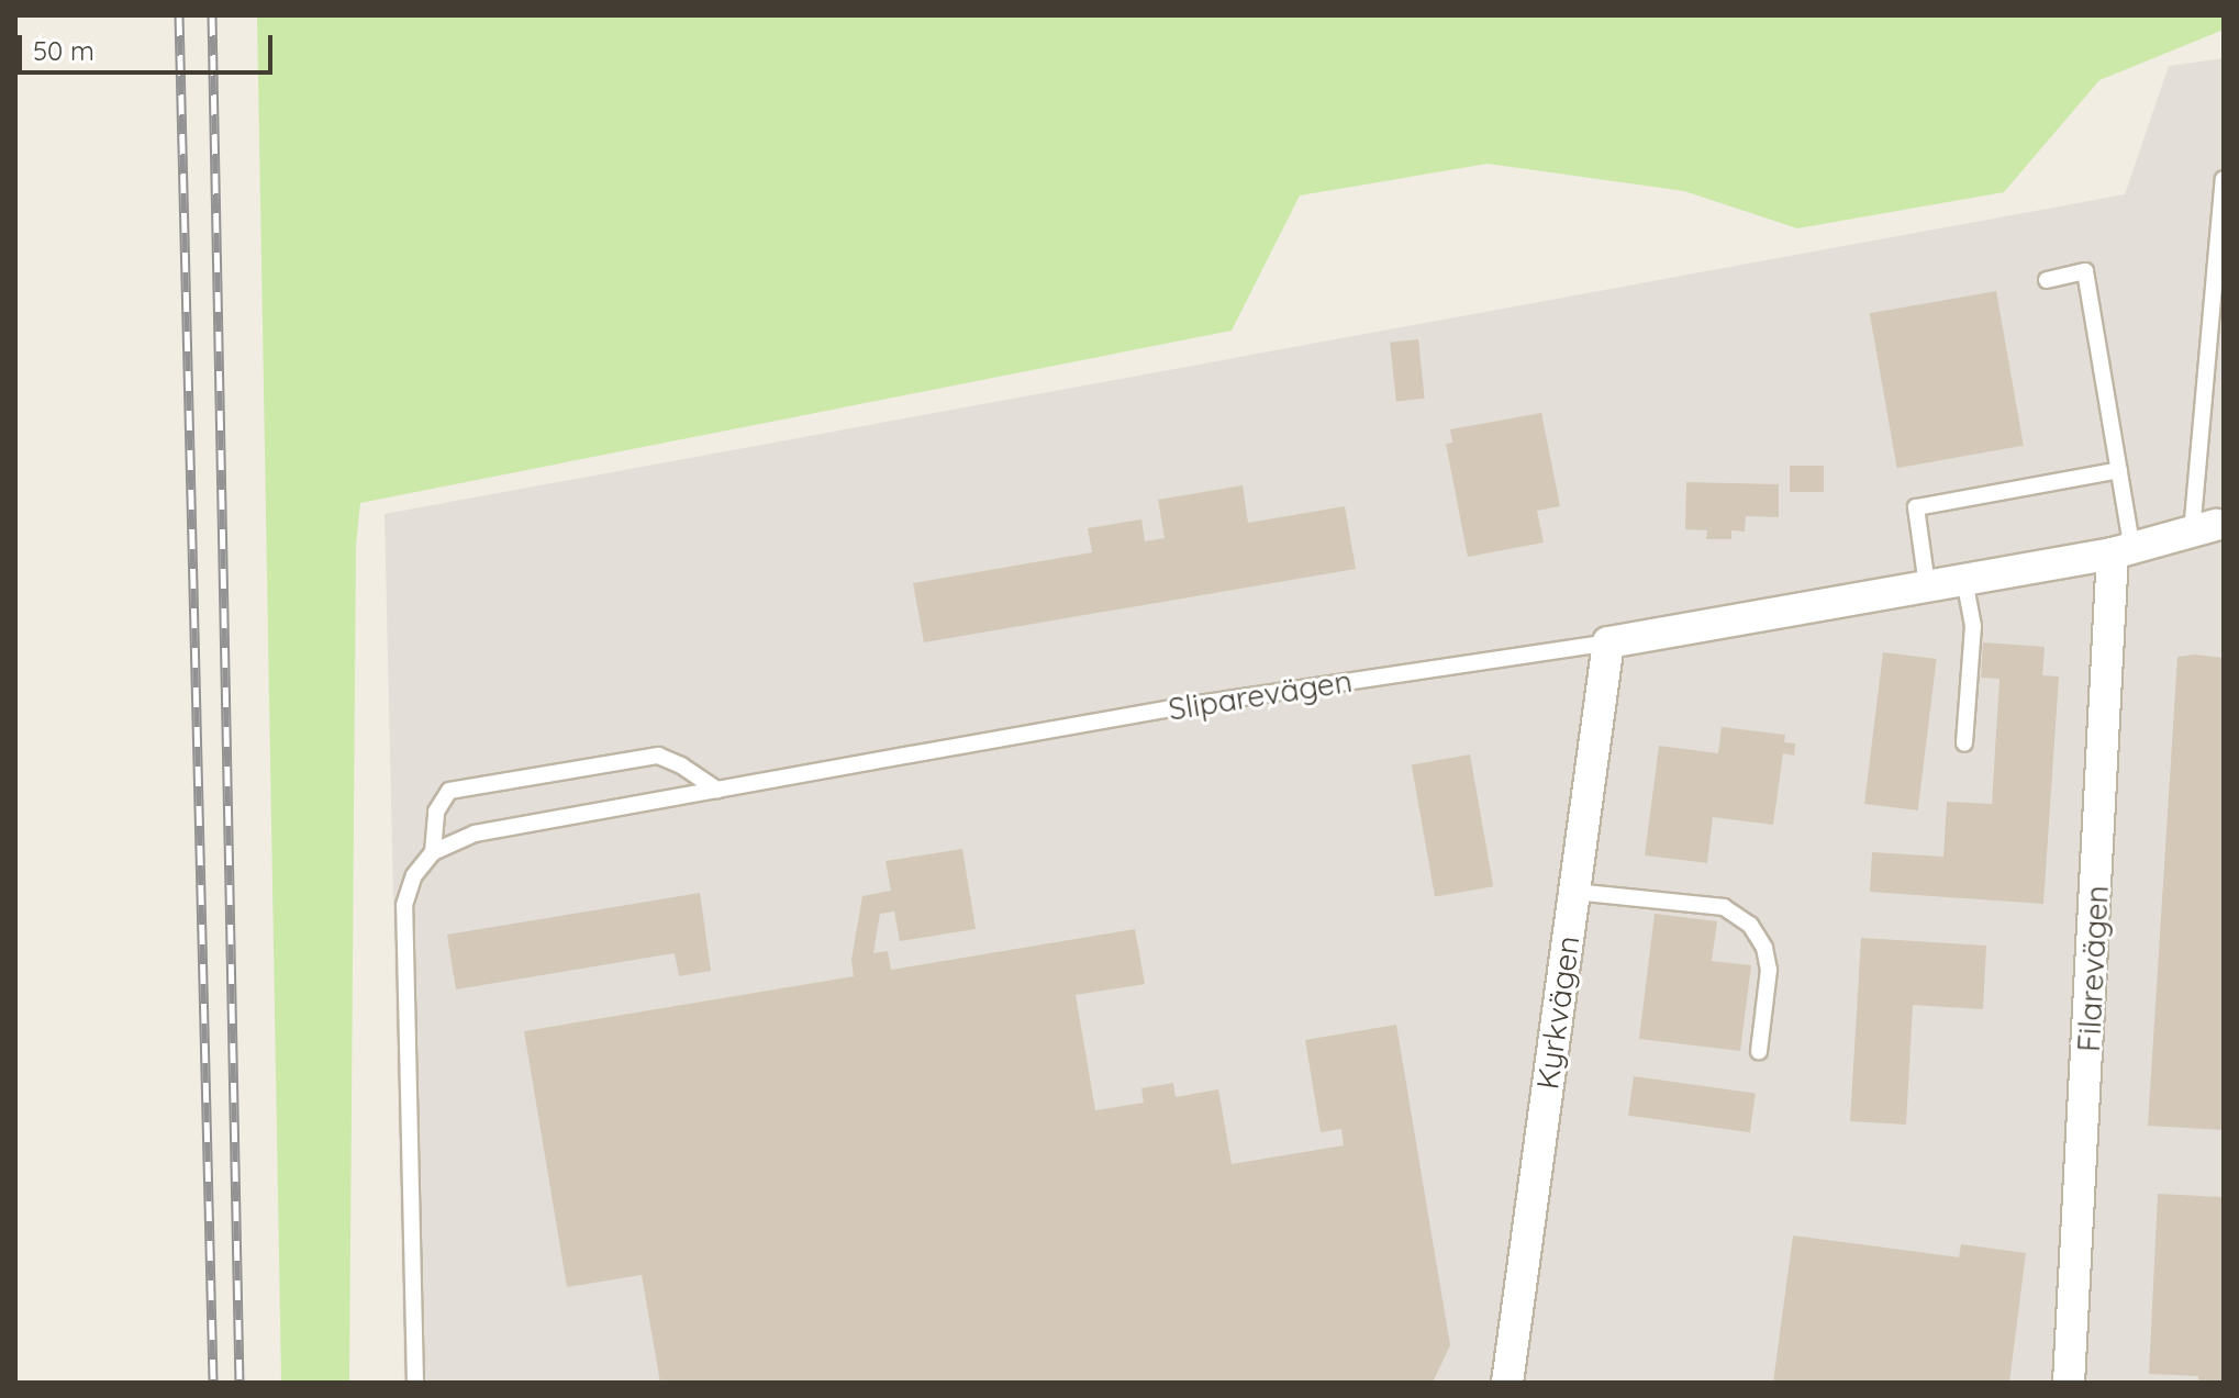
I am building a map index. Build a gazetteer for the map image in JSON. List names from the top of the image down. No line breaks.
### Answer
{"streets":{"street":["Filarevägen","Kyrkvägen"],"lane":["Sliparevägen"]},"crossings":[["Sliparevägen","Kyrkvägen"]],"scale_bar":"50 m"}
